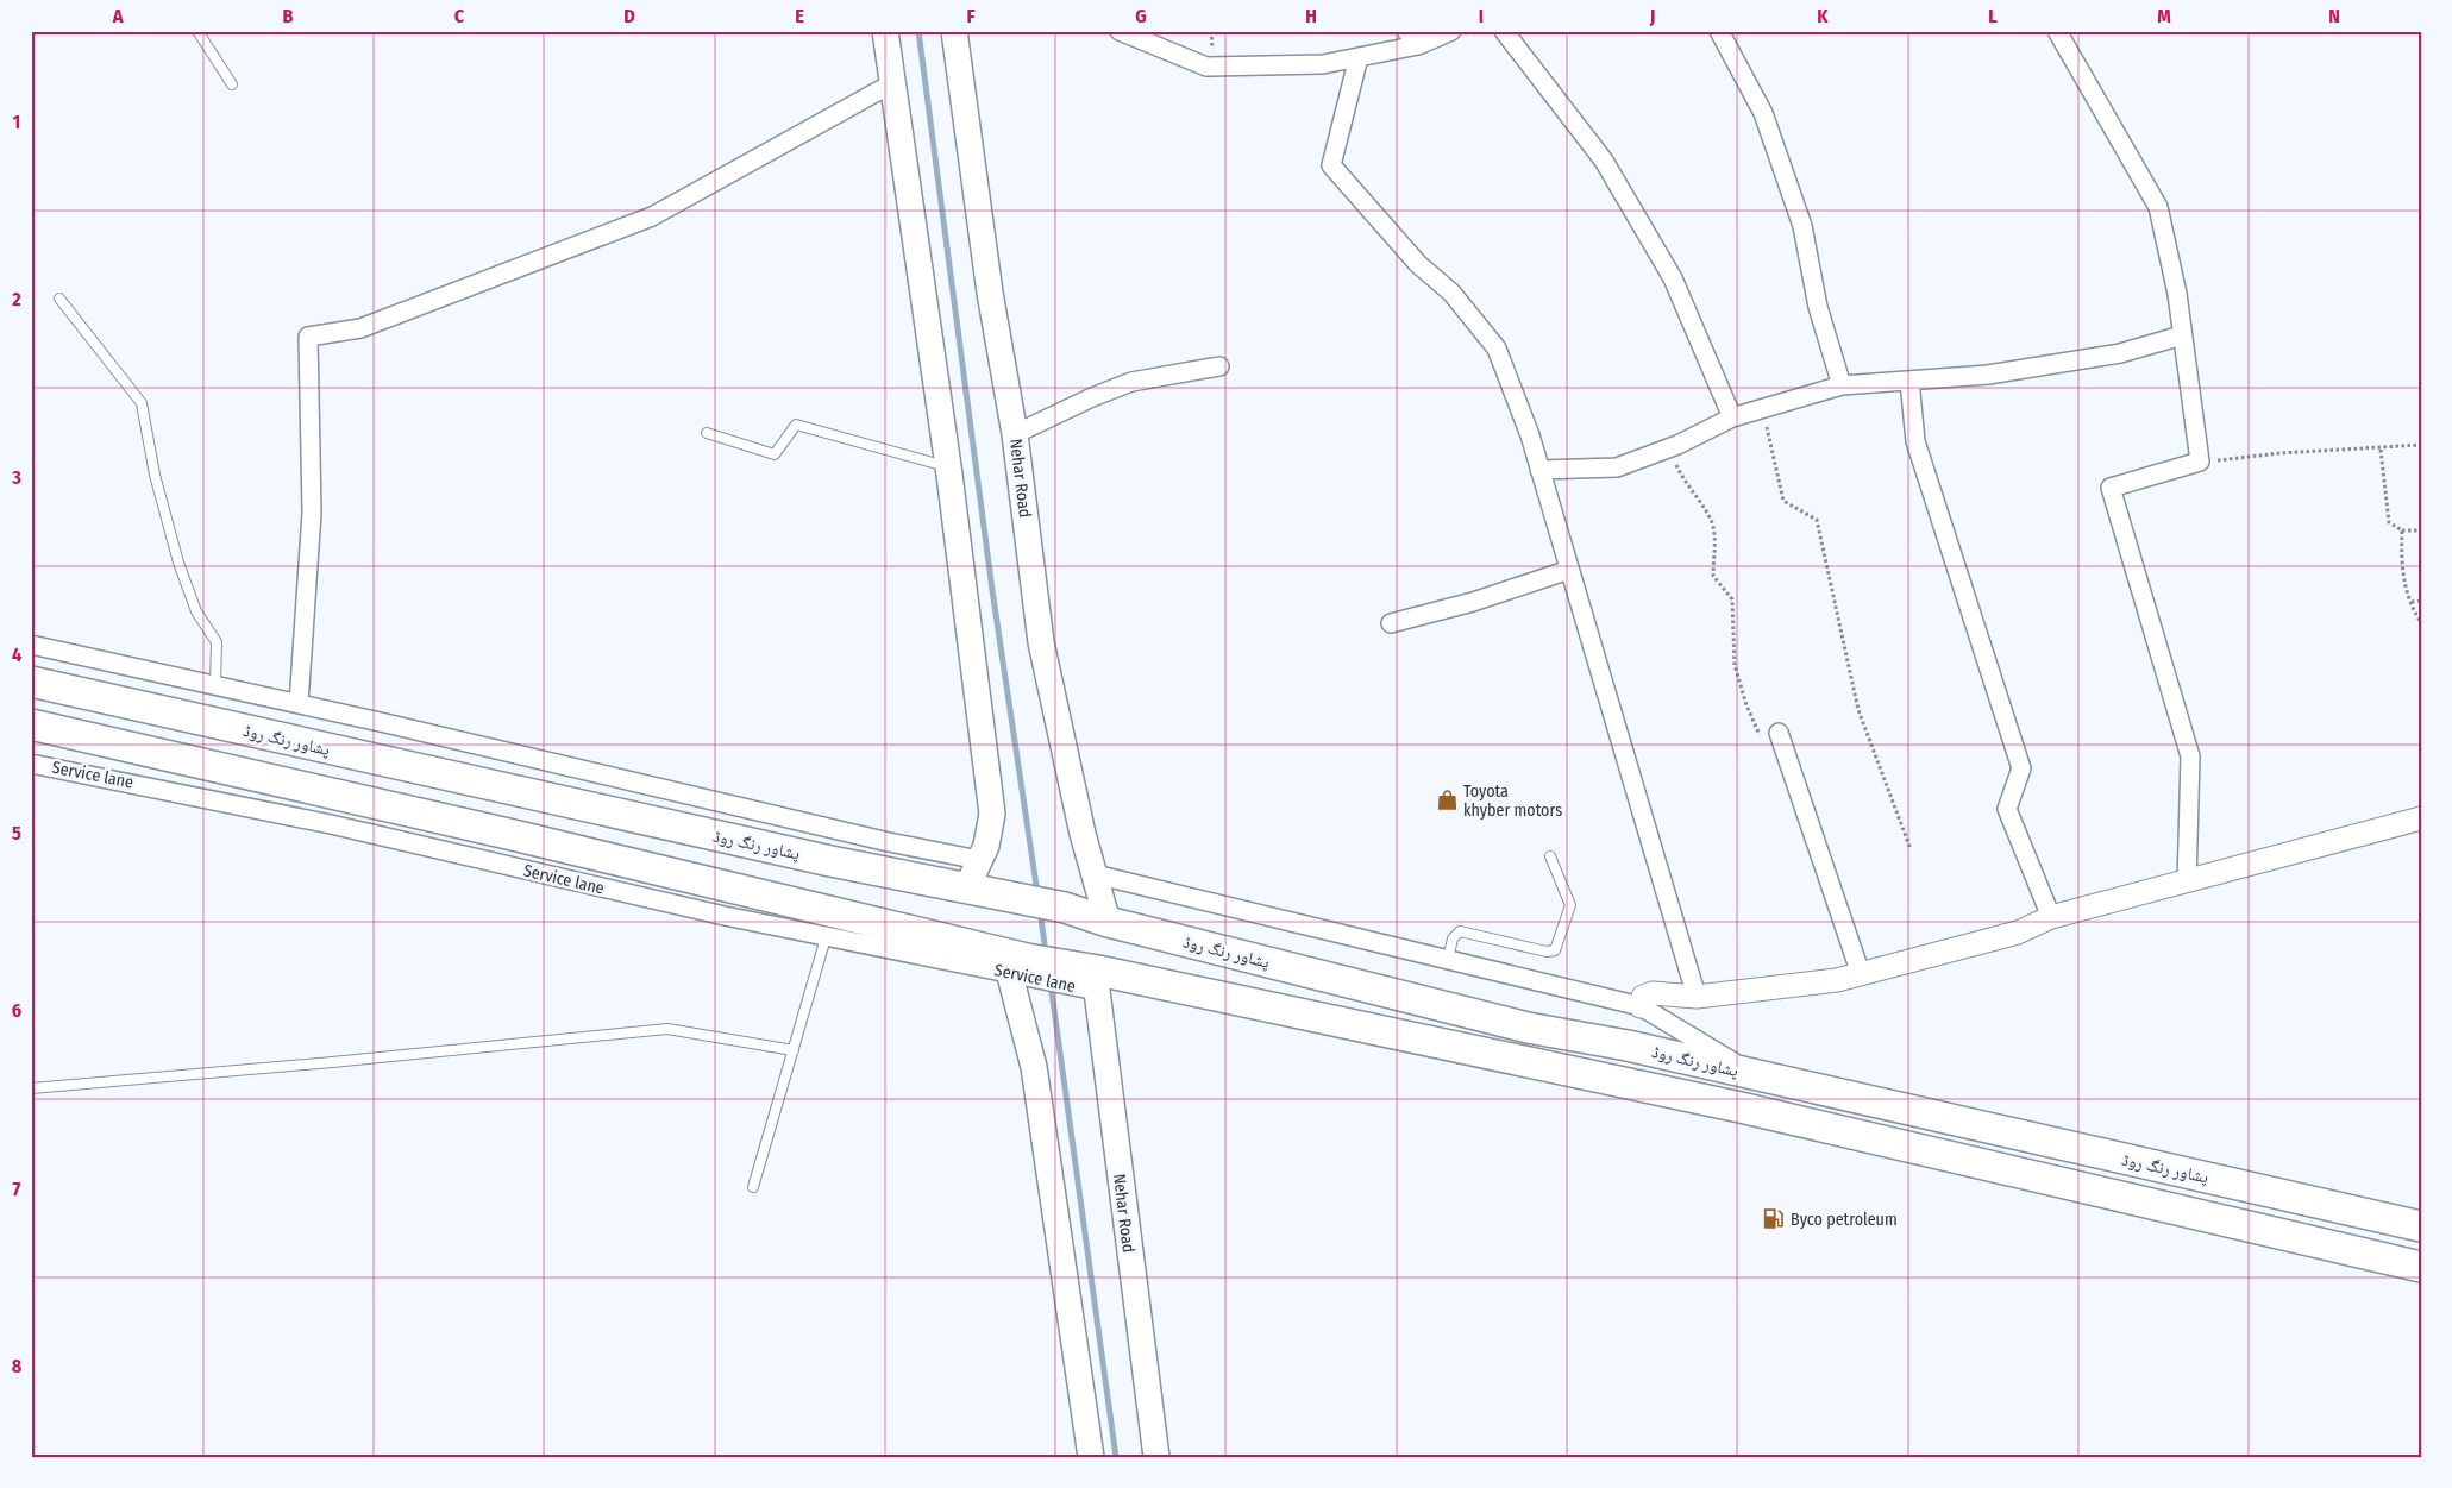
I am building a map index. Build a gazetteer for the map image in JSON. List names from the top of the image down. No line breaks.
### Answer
{"streets":{"highway":["پشاور رنگ روڈ"],"main road":["Nehar Road"],"street":["Service lane"]},"crossings":[["Nehar Road","پشاور رنگ روڈ"]],"places":{"shop":["Toyota khyber motors"],"fuel station":["Byco petroleum"]},"grid":{"columns":["A","B","C","D","E","F","G","H","I","J","K","L","M","N"],"rows":["1","2","3","4","5","6","7","8"]}}
